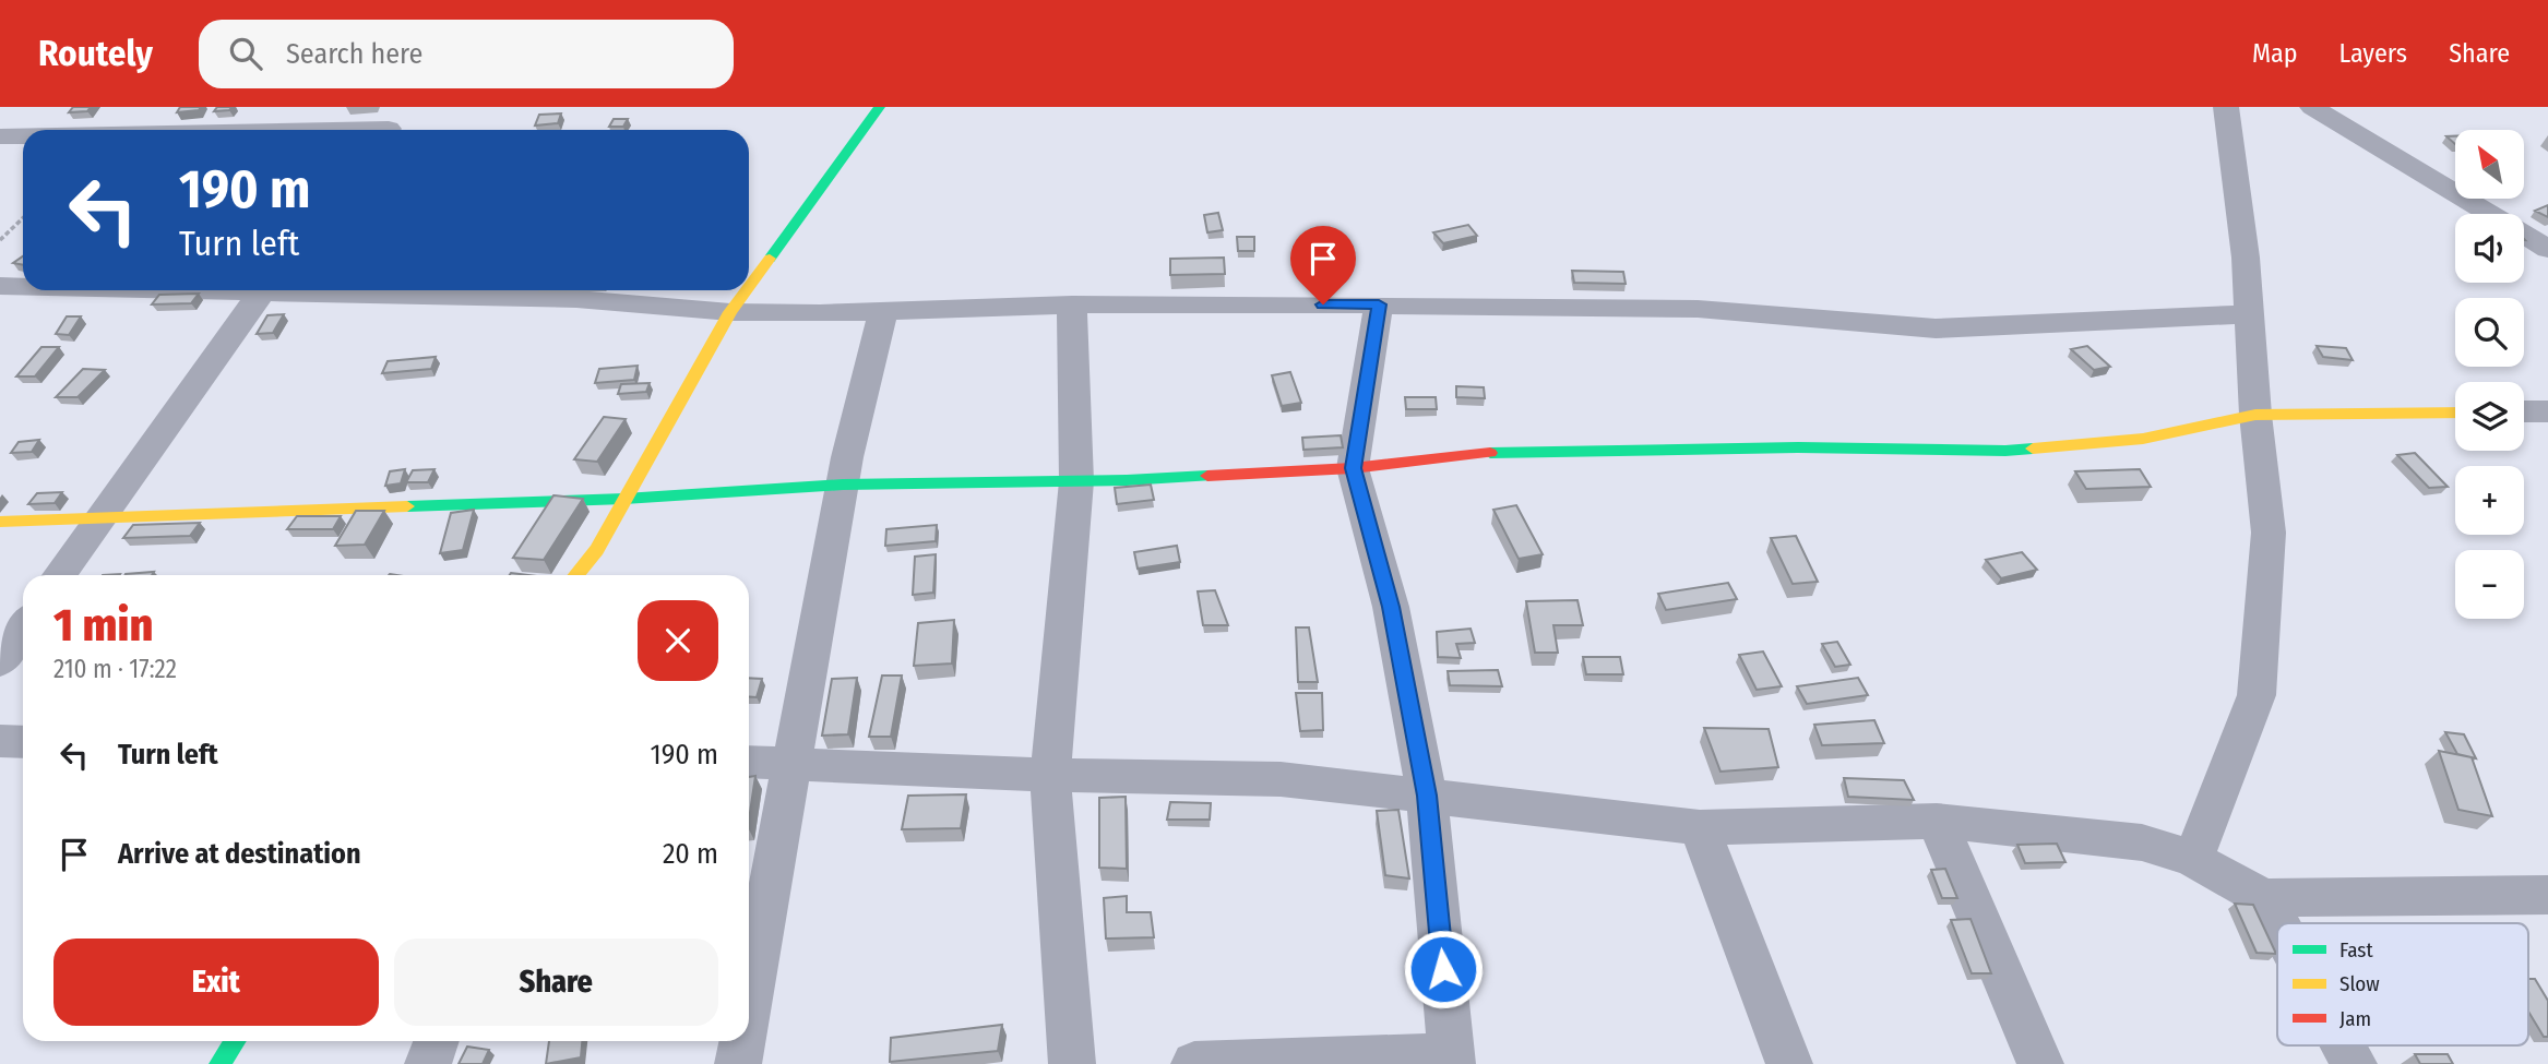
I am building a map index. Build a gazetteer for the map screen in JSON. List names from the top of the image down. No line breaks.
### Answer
{"legend":["Fast","Slow","Jam"],"north":"top left","page":{"header":"Routely","search":"Search here","nav":["Map","Layers","Share"],"map_buttons":["+","−"],"turn":["190 m","Turn left"],"heading":["1 min","210 m · 17:22"],"list":[{"name":"Turn left","value":"190 m"},{"name":"Arrive at destination","value":"20 m"}],"buttons":["Exit","Share"]}}
